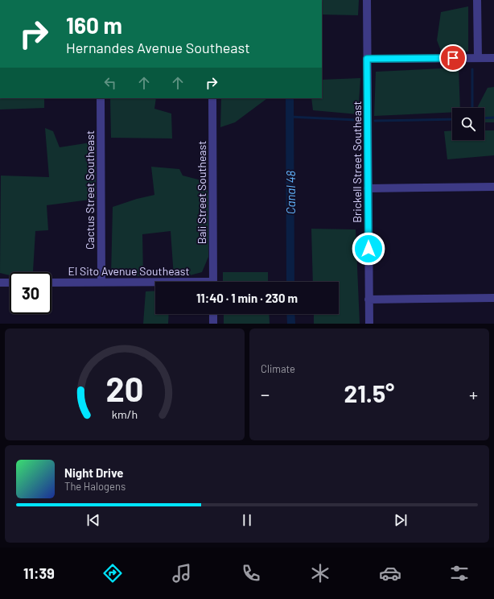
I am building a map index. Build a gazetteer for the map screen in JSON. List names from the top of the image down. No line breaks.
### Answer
{"streets":{"street":["Brickell Street Southeast","Cactus Street Southeast","Bali Street Southeast","El Sito Avenue Southeast"]},"crossings":[["Cactus Street Southeast","El Sito Avenue Southeast"]],"water":["Canal 48"],"page":{"turn":["160 m","Hernandes Avenue Southeast"],"limit":"30","trip":"11:40 · 1 min · 230 m","tile":"Climate","heat":["−","21.5°","+"],"song":["Night Drive","The Halogens"],"tabs":"11:39","gauge":["20","km/h"]}}
